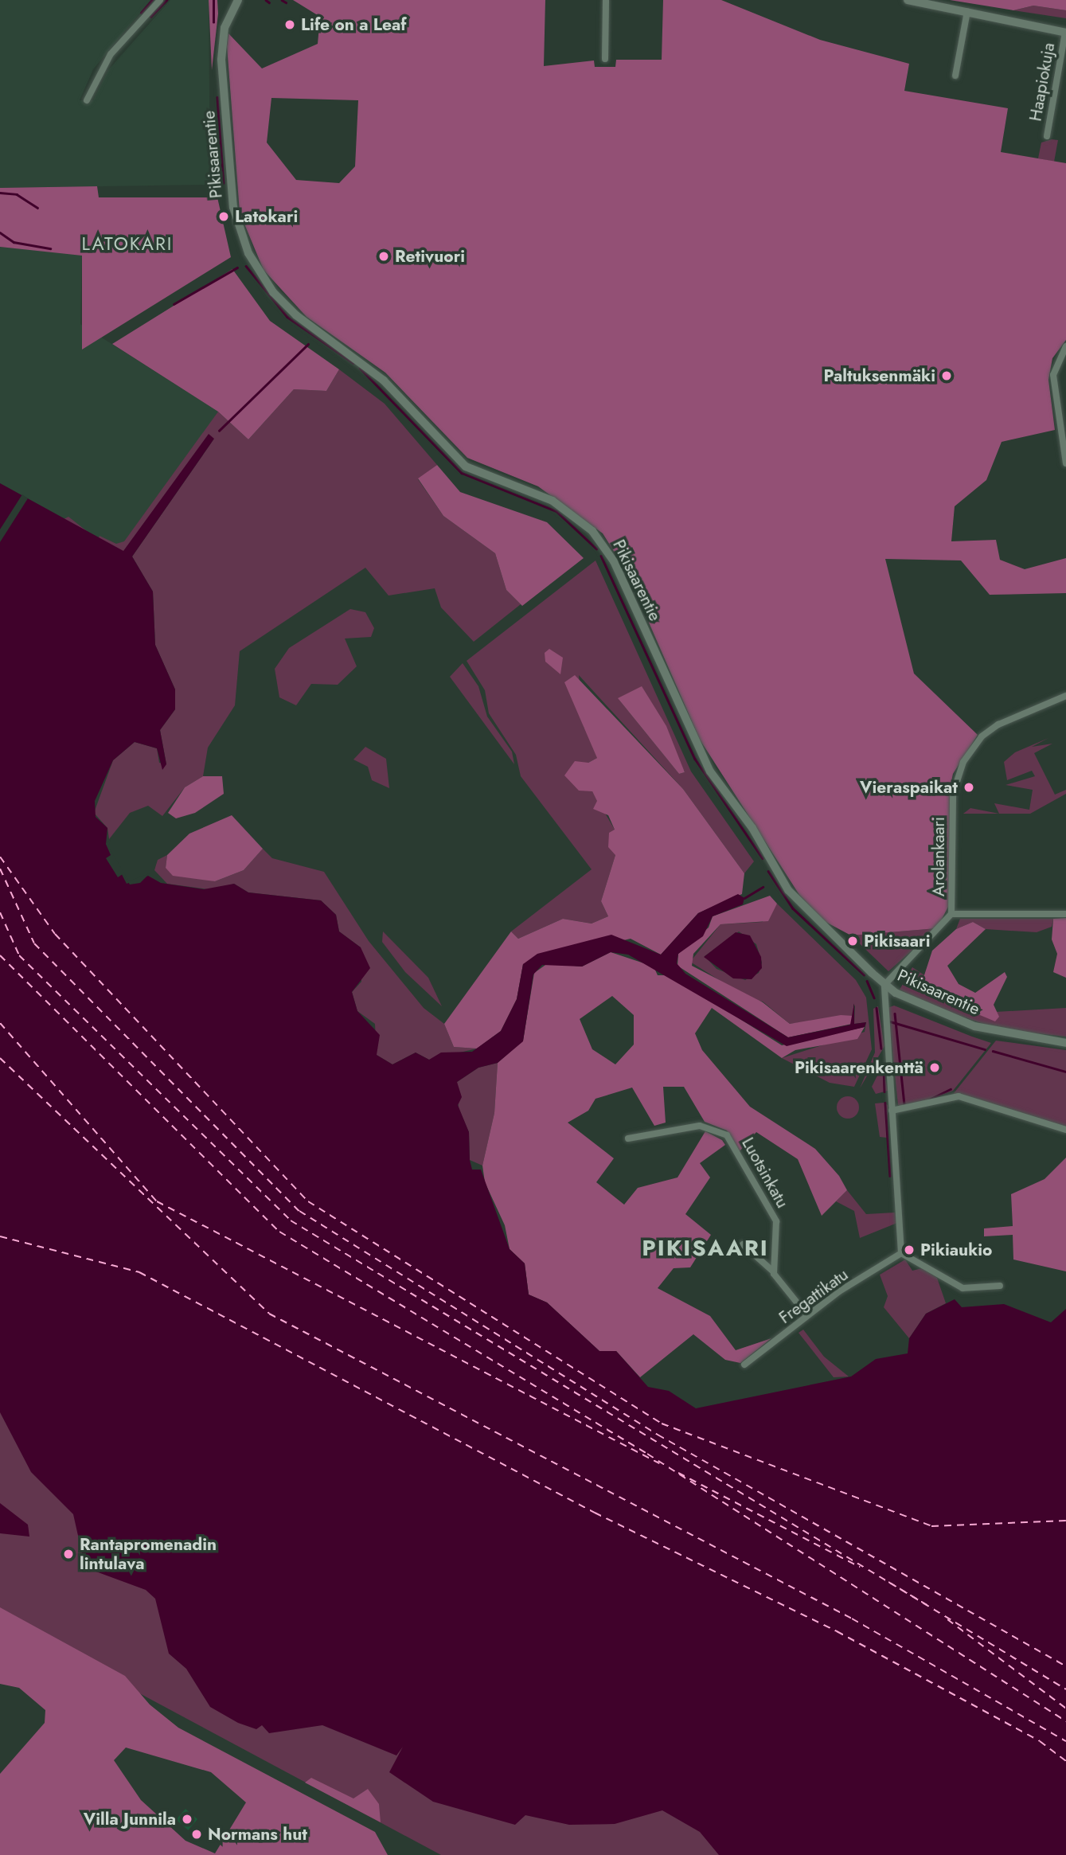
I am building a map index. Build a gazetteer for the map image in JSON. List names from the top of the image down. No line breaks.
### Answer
{"streets":{"street":["Haapiokuja","Pikisaarentie","Arolankaari","Luotsinkatu","Fregattikatu"]},"crossings":[["Pikisaarentie","Arolankaari"]],"districts":["LATOKARI","PIKISAARI"],"places":["Life on a Leaf","Latokari","Retivuori","Paltuksenmäki","Vieraspaikat","Pikisaari","Pikisaarenkenttä","Pikiaukio","Rantapromenadin lintulava","Villa Junnila","Normans hut"]}
